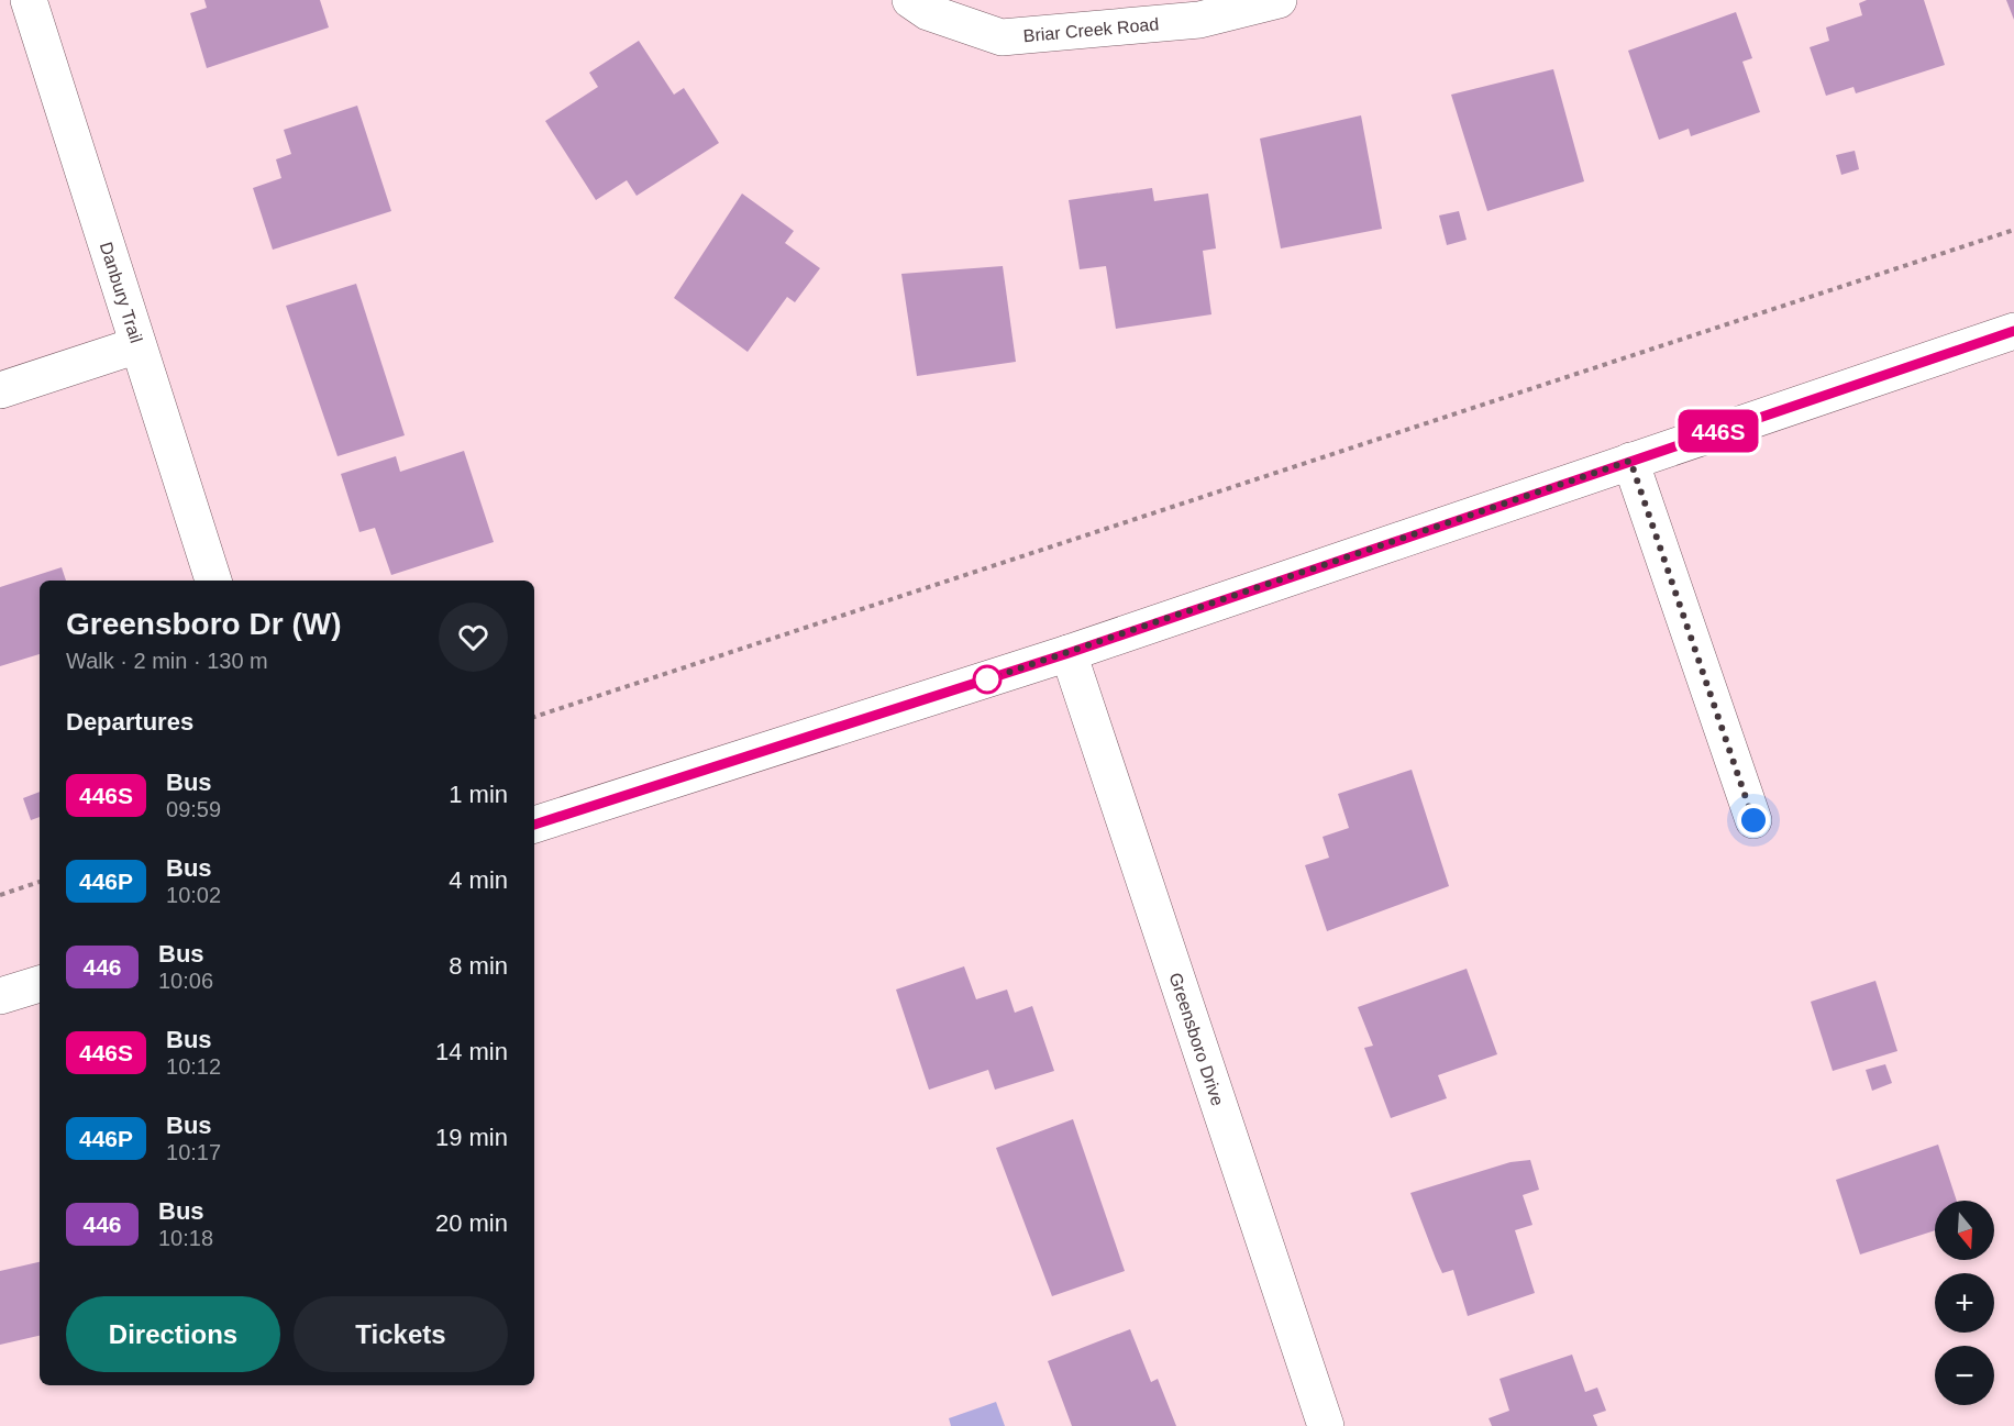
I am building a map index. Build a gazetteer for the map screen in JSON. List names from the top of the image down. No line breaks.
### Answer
{"streets":{"street":["Briar Creek Road","Danbury Trail","Greensboro Drive"]},"lines":["bus line 446S"],"north":"bottom","page":{"on_map":"446S","heading":[["Greensboro Dr (W)","Walk · 2 min · 130 m"],"Departures"],"list":[{"mark":"446S","name":"Bus","note":"09:59","value":"1 min"},{"mark":"446P","name":"Bus","note":"10:02","value":"4 min"},{"mark":"446","name":"Bus","note":"10:06","value":"8 min"},{"mark":"446S","name":"Bus","note":"10:12","value":"14 min"},{"mark":"446P","name":"Bus","note":"10:17","value":"19 min"},{"mark":"446","name":"Bus","note":"10:18","value":"20 min"}],"map_buttons":["+","−"],"buttons":["Directions","Tickets"]}}
